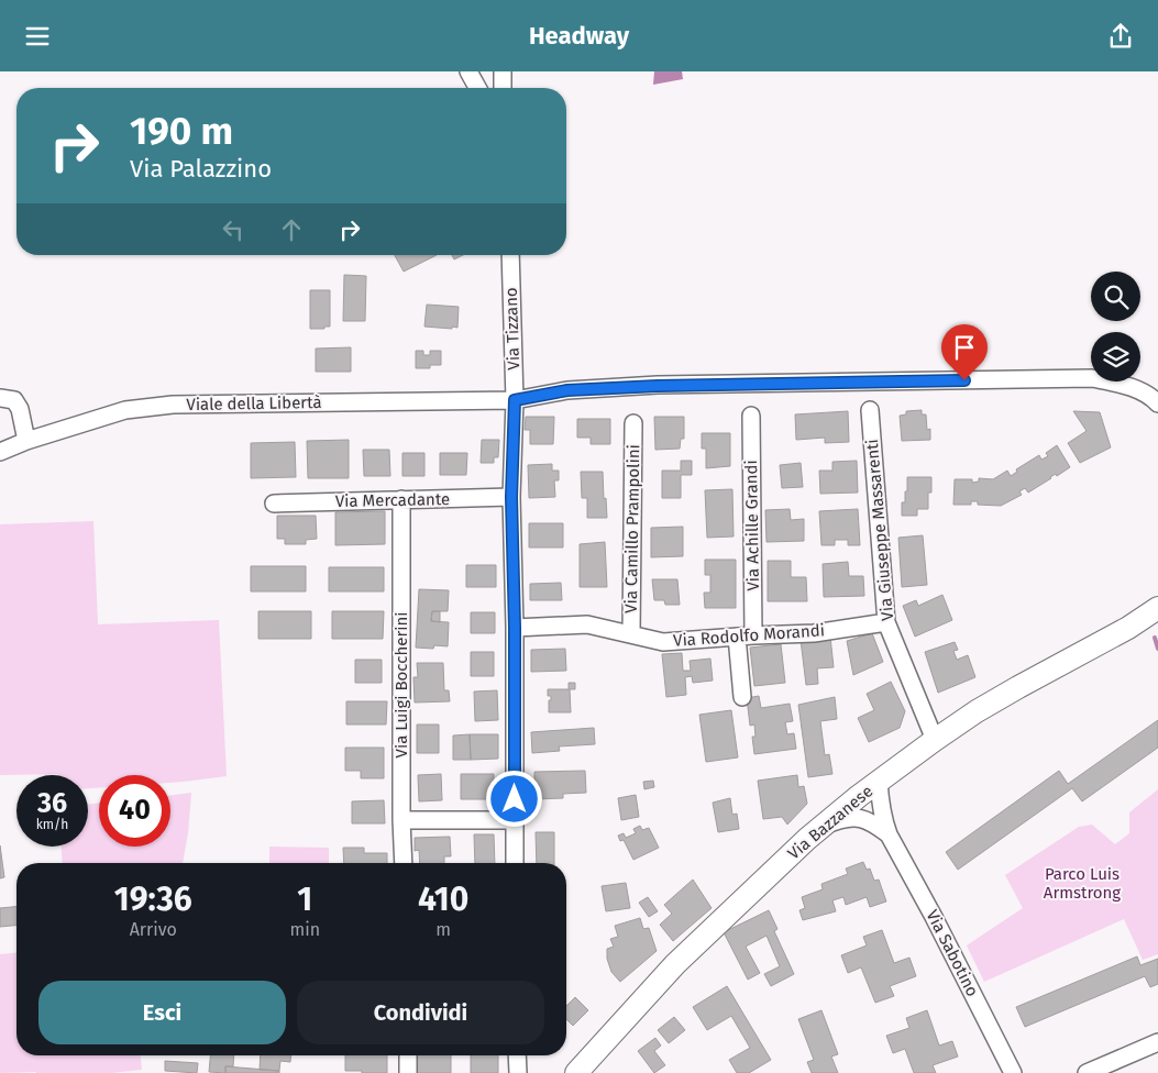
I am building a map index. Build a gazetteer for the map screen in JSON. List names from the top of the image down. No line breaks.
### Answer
{"streets":{"main road":["Via Bazzanese"],"street":["Via Tizzano","Viale della Libertà","Via Mercadante","Via Achille Grandi","Via Camillo Prampolini","Via Giuseppe Massarenti","Via Rodolfo Morandi","Via Luigi Boccherini","Via Sabotino"]},"crossings":[["Via Tizzano","Viale della Libertà"],["Via Tizzano","Via Mercadante"],["Via Tizzano","Via Rodolfo Morandi"],["Via Mercadante","Via Luigi Boccherini"],["Via Achille Grandi","Via Rodolfo Morandi"],["Via Camillo Prampolini","Via Rodolfo Morandi"],["Via Giuseppe Massarenti","Via Rodolfo Morandi"],["Via Giuseppe Massarenti","Via Bazzanese"]],"parks":["Parco Luis Armstrong"],"page":{"header":"Headway","turn":["190 m","Via Palazzino"],"speed":"36 km/h","limit":"40","eta":["19:36","Arrivo","1","min","410","m"],"buttons":["Esci","Condividi"]}}
